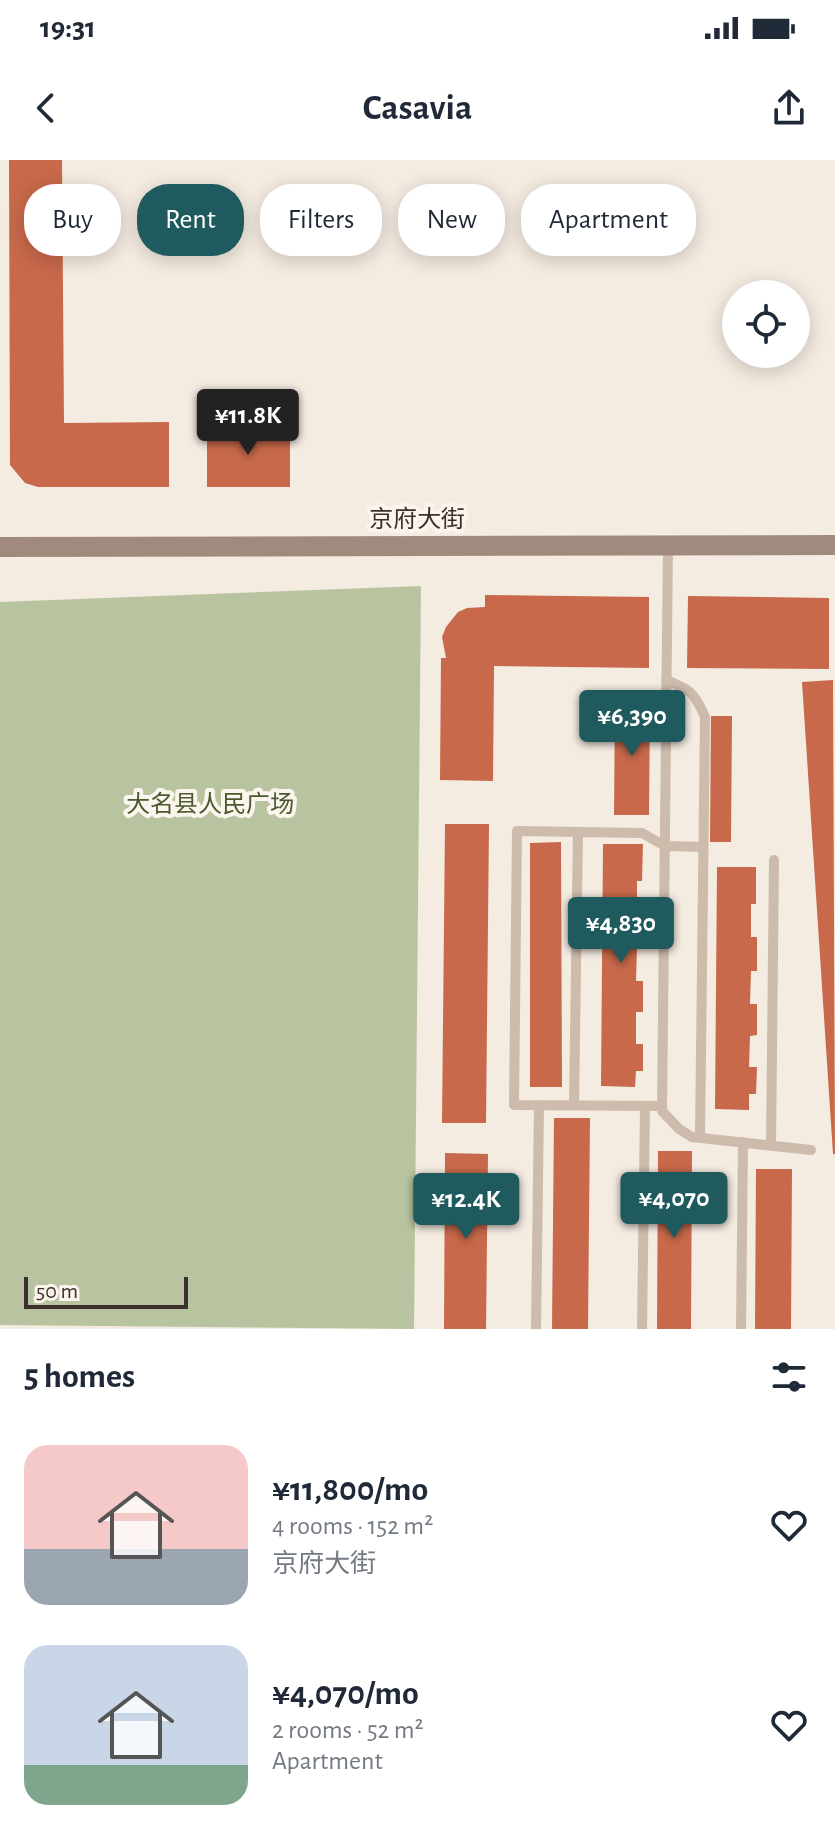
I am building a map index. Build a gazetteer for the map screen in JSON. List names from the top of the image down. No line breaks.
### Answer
{"streets":{"street":["京府大街"]},"parks":["大名县人民广场"],"scale_bar":"50 m","page":{"status":"19:31","header":"Casavia","chip":["Buy","Rent","Filters","New","Apartment"],"price":["¥11.8K","¥6,390","¥4,830","¥4,070","¥12.4K"],"scale":"50 m","heading":"5 homes","list":[{"name":"¥11,800/mo","note":"4 rooms · 152 m² · 京府大街"},{"name":"¥4,070/mo","note":"2 rooms · 52 m² · Apartment"}]}}
